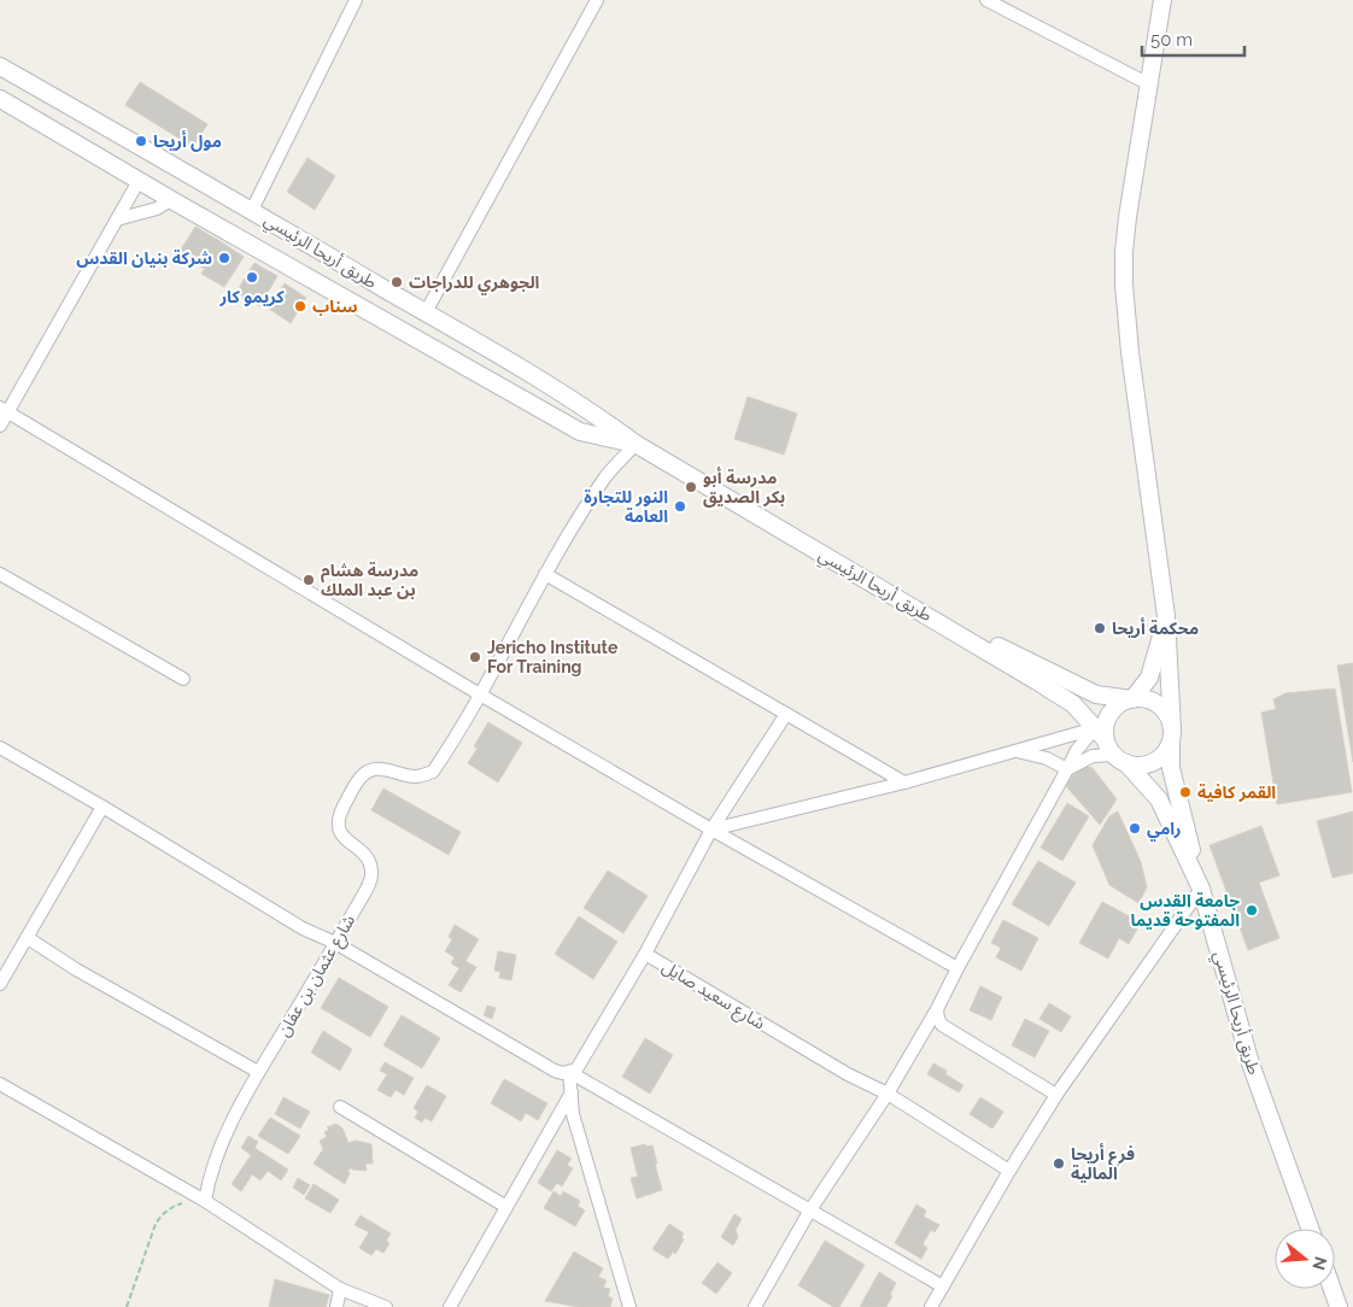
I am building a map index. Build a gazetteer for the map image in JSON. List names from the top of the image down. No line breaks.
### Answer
{"streets":{"main road":["طريق أريحا الرئيسي"],"street":["شارع عثمان بن عفان","شارع سعيد صايل"]},"places":["مول أريحا","شركة بنيان القدس","كريمو كار","الجوهري للدراجات","سناب","مدرسة أبو بكر الصديق","النور للتجارة العامة","مدرسة هشام بن عبد الملك","محكمة أريحا","Jericho Institute For Training","القمر كافية","رامي","جامعة القدس المفتوحة قديما","فرع أريحا المالية"],"scale_bar":"50 m","north":"right"}
